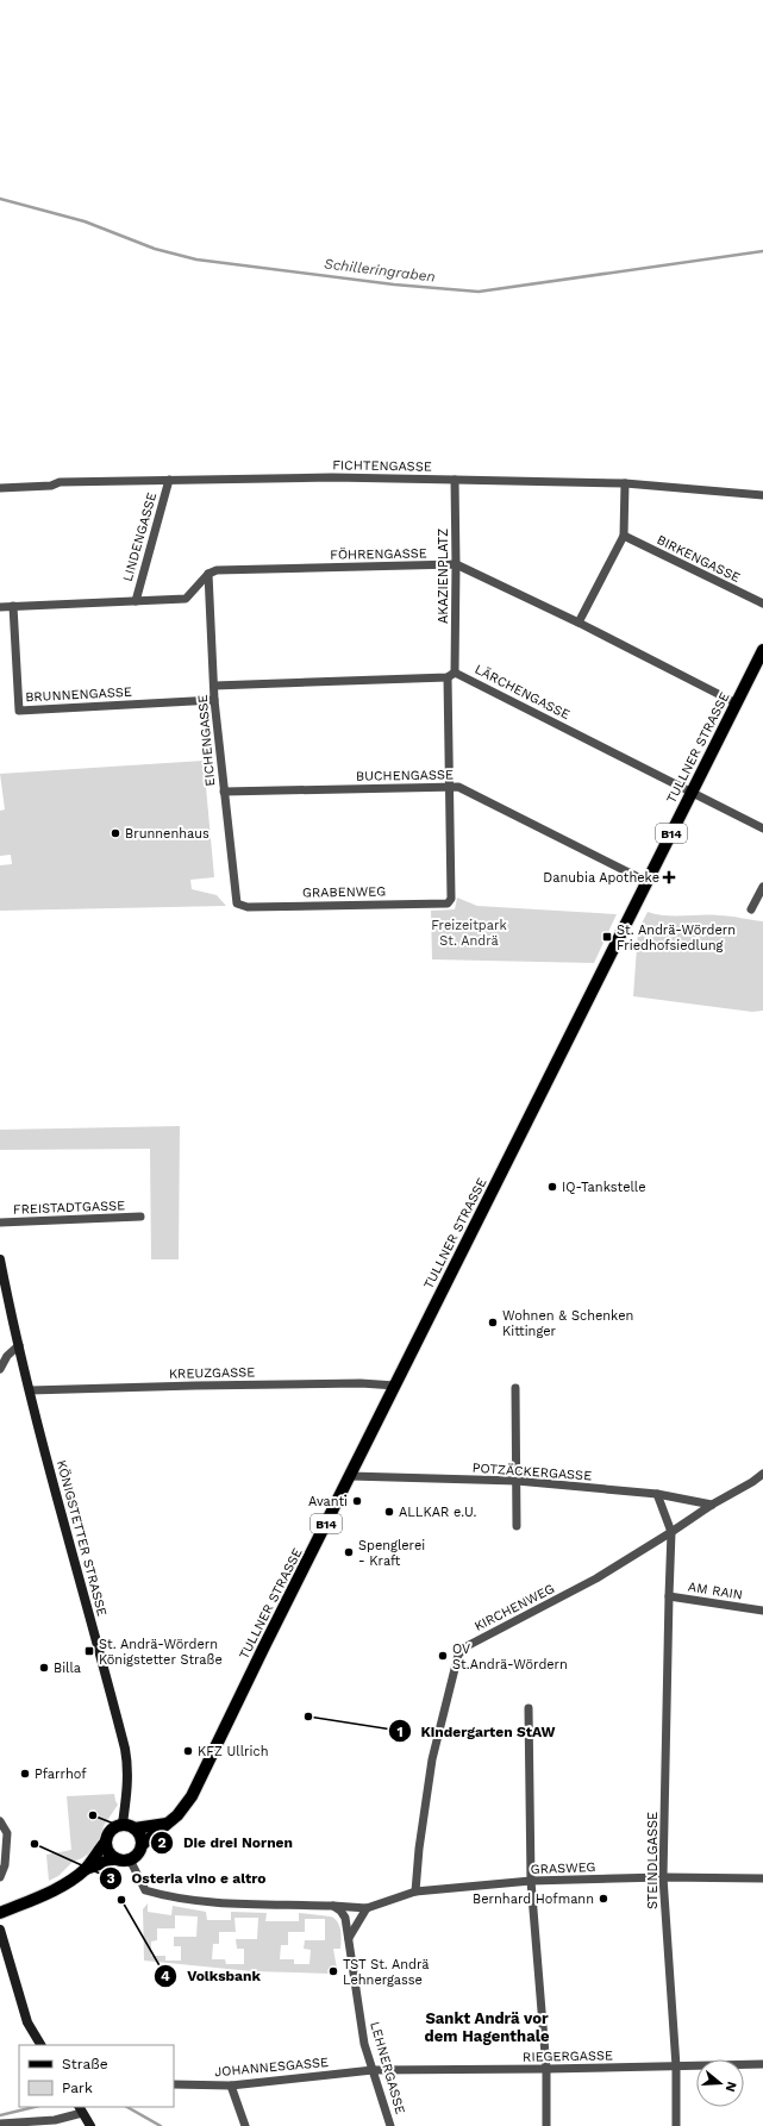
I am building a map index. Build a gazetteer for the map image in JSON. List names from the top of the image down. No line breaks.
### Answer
{"streets":{"main road":["TULLNER STRASSE","B14","KÖNIGSTETTER STRASSE"],"street":["FICHTENGASSE","LINDENGASSE","FÖHRENGASSE","BIRKENGASSE","AKAZIENPLATZ","LÄRCHENGASSE","BRUNNENGASSE","EICHENGASSE","BUCHENGASSE","GRABENWEG","FREISTADTGASSE","KREUZGASSE","POTZÄCKERGASSE","AM RAIN","KIRCHENWEG","STEINDLGASSE","GRASWEG","RIEGERGASSE","JOHANNESGASSE","LEHNERGASSE"]},"crossings":[["FICHTENGASSE","LINDENGASSE"],["FICHTENGASSE","AKAZIENPLATZ"],["FÖHRENGASSE","AKAZIENPLATZ"],["FÖHRENGASSE","EICHENGASSE"],["FÖHRENGASSE","TULLNER STRASSE"],["AKAZIENPLATZ","LÄRCHENGASSE"],["AKAZIENPLATZ","BUCHENGASSE"],["AKAZIENPLATZ","GRABENWEG"],["LÄRCHENGASSE","EICHENGASSE"],["LÄRCHENGASSE","TULLNER STRASSE"],["BRUNNENGASSE","EICHENGASSE"],["EICHENGASSE","BUCHENGASSE"],["EICHENGASSE","GRABENWEG"],["TULLNER STRASSE","BUCHENGASSE"],["TULLNER STRASSE","B14"],["TULLNER STRASSE","KREUZGASSE"],["TULLNER STRASSE","POTZÄCKERGASSE"],["TULLNER STRASSE","KÖNIGSTETTER STRASSE"],["B14","KÖNIGSTETTER STRASSE"],["KREUZGASSE","KÖNIGSTETTER STRASSE"],["POTZÄCKERGASSE","KIRCHENWEG"],["AM RAIN","KIRCHENWEG"],["AM RAIN","STEINDLGASSE"],["KIRCHENWEG","GRASWEG"],["STEINDLGASSE","GRASWEG"],["STEINDLGASSE","RIEGERGASSE"],["GRASWEG","LEHNERGASSE"],["RIEGERGASSE","JOHANNESGASSE"],["RIEGERGASSE","LEHNERGASSE"],["JOHANNESGASSE","LEHNERGASSE"]],"districts":["Sankt Andrä vor dem Hagenthale"],"water":["Schilleringraben"],"parks":["Freizeitpark St. Andrä"],"places":{"other":["Brunnenhaus","IQ-Tankstelle","Wohnen & Schenken Kittinger","Avanti","ALLKAR e.U.","Spenglerei - Kraft","OV St.Andrä-Wördern","Billa","Kindergarten StAW","KFZ Ullrich","Pfarrhof","Die drei Nornen","Osteria vino e altro","Bernhard Hofmann","Volksbank","TST St. Andrä Lehnergasse"],"health":["Danubia Apotheke"],"transit":["St. Andrä-Wördern Friedhofsiedlung","St. Andrä-Wördern Königstetter Straße"]},"legend":["Straße","Park"],"north":"right"}
